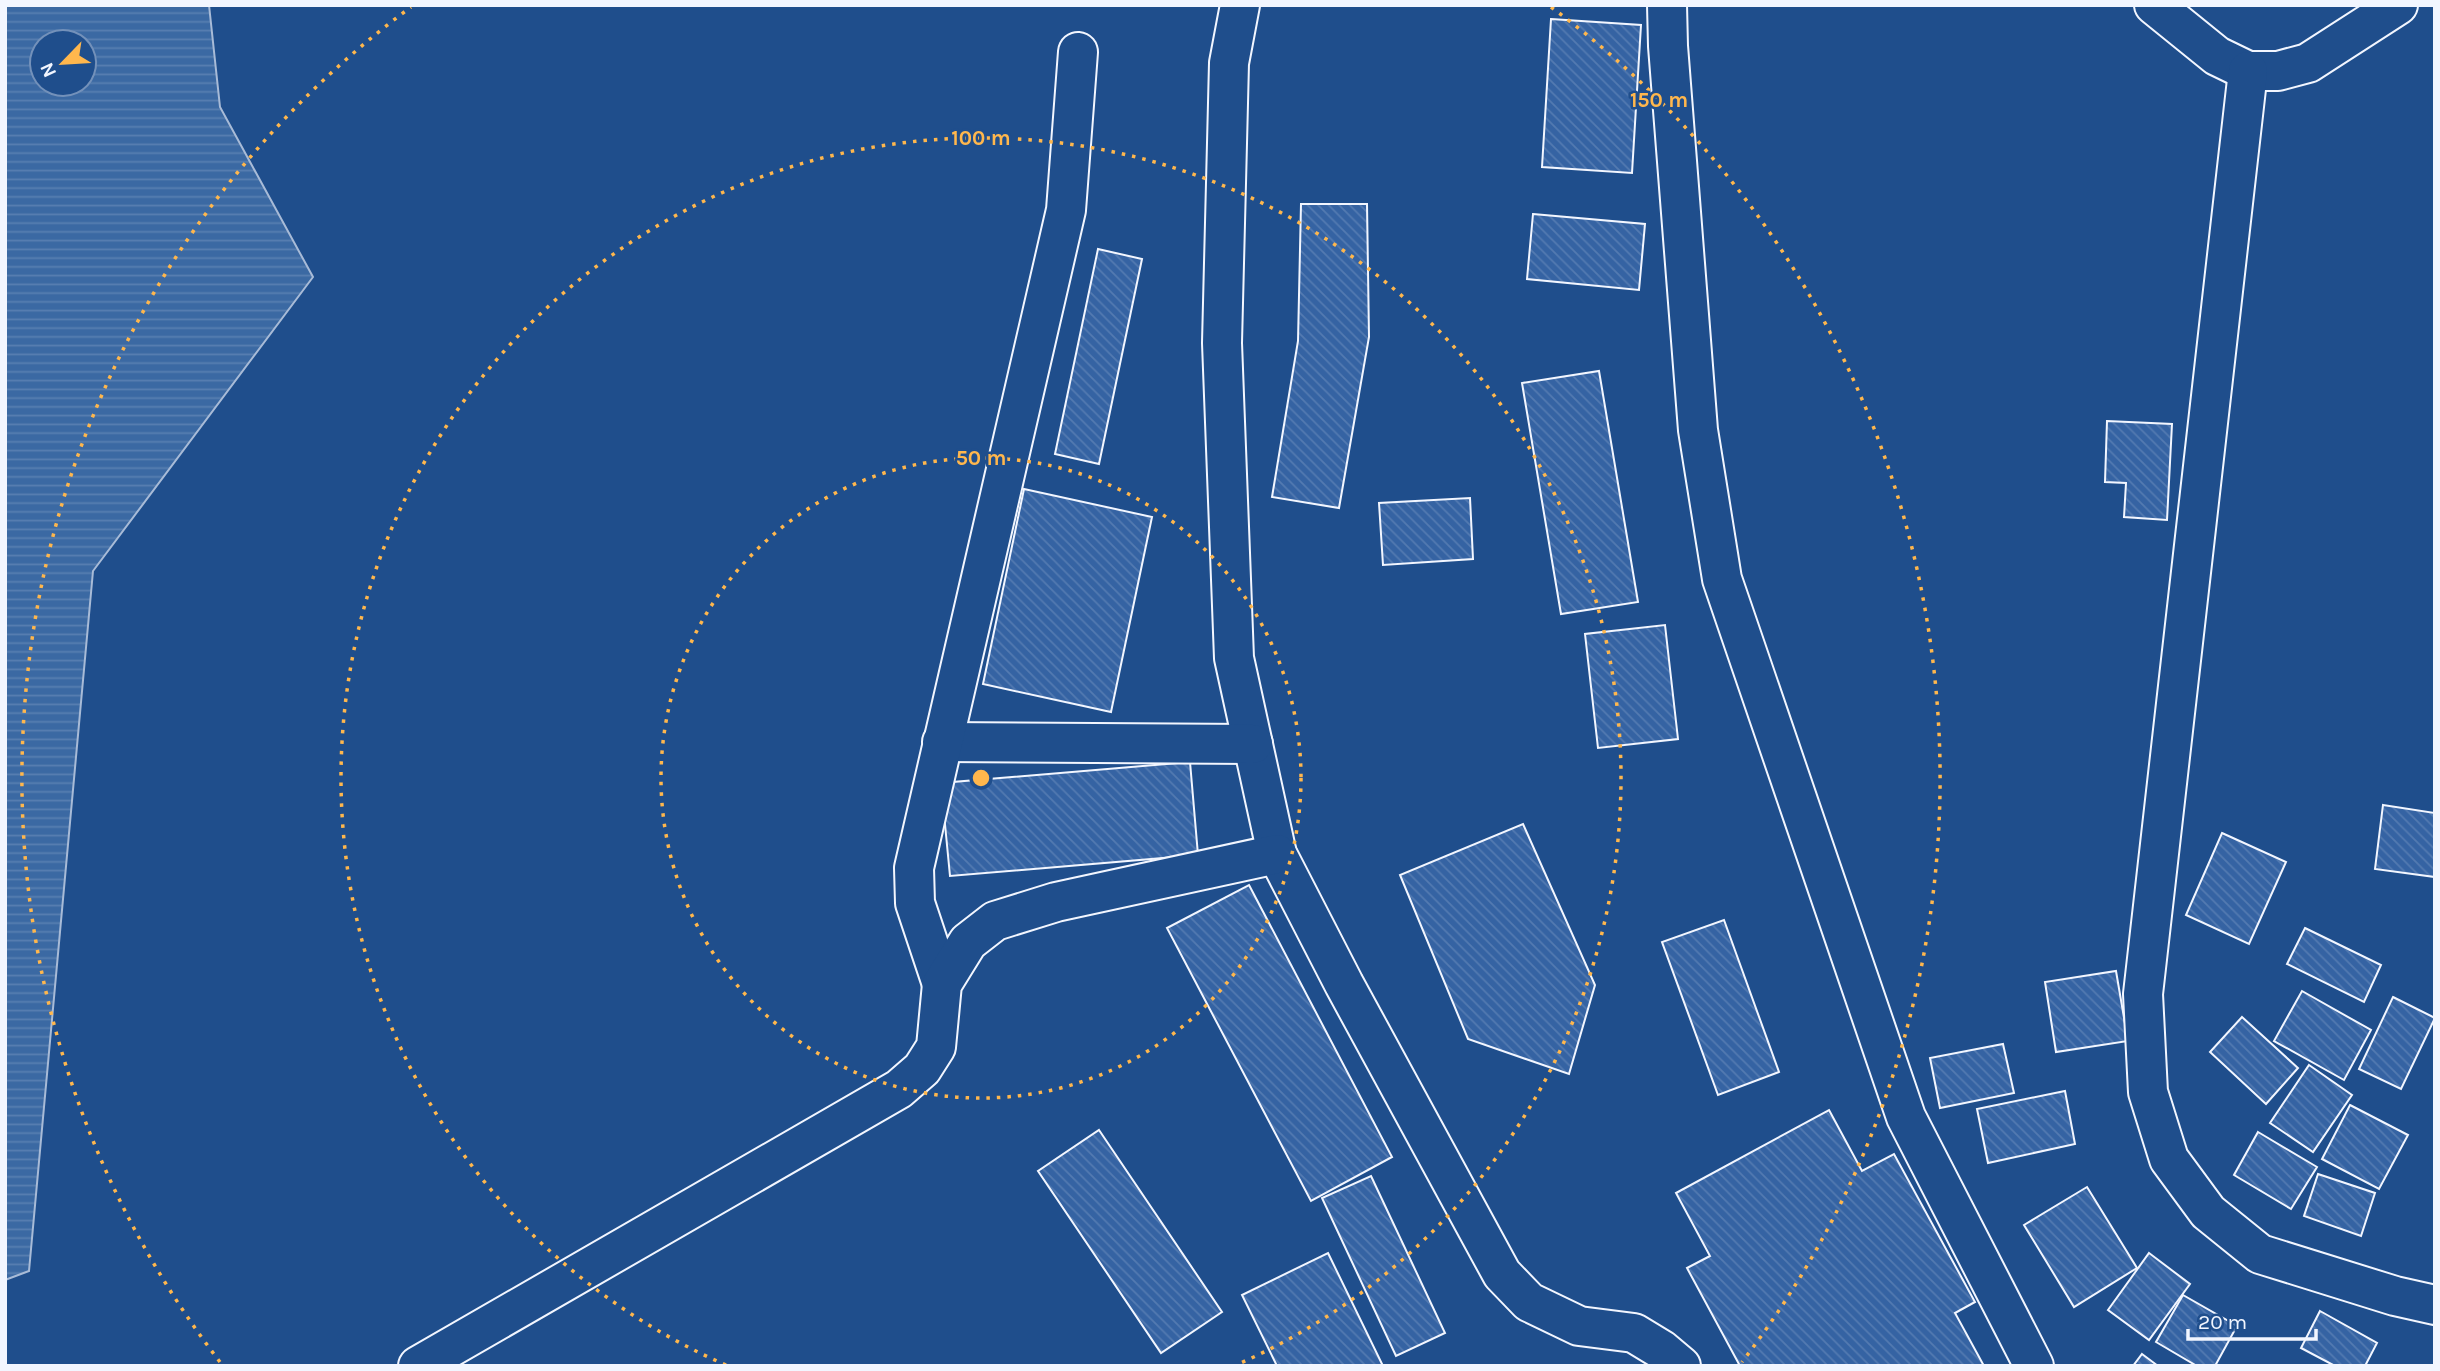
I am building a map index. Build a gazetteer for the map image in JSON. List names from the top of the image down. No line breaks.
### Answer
{"scale_bar":"20 m","north":"bottom left","rings":["150 m","100 m","50 m"]}
